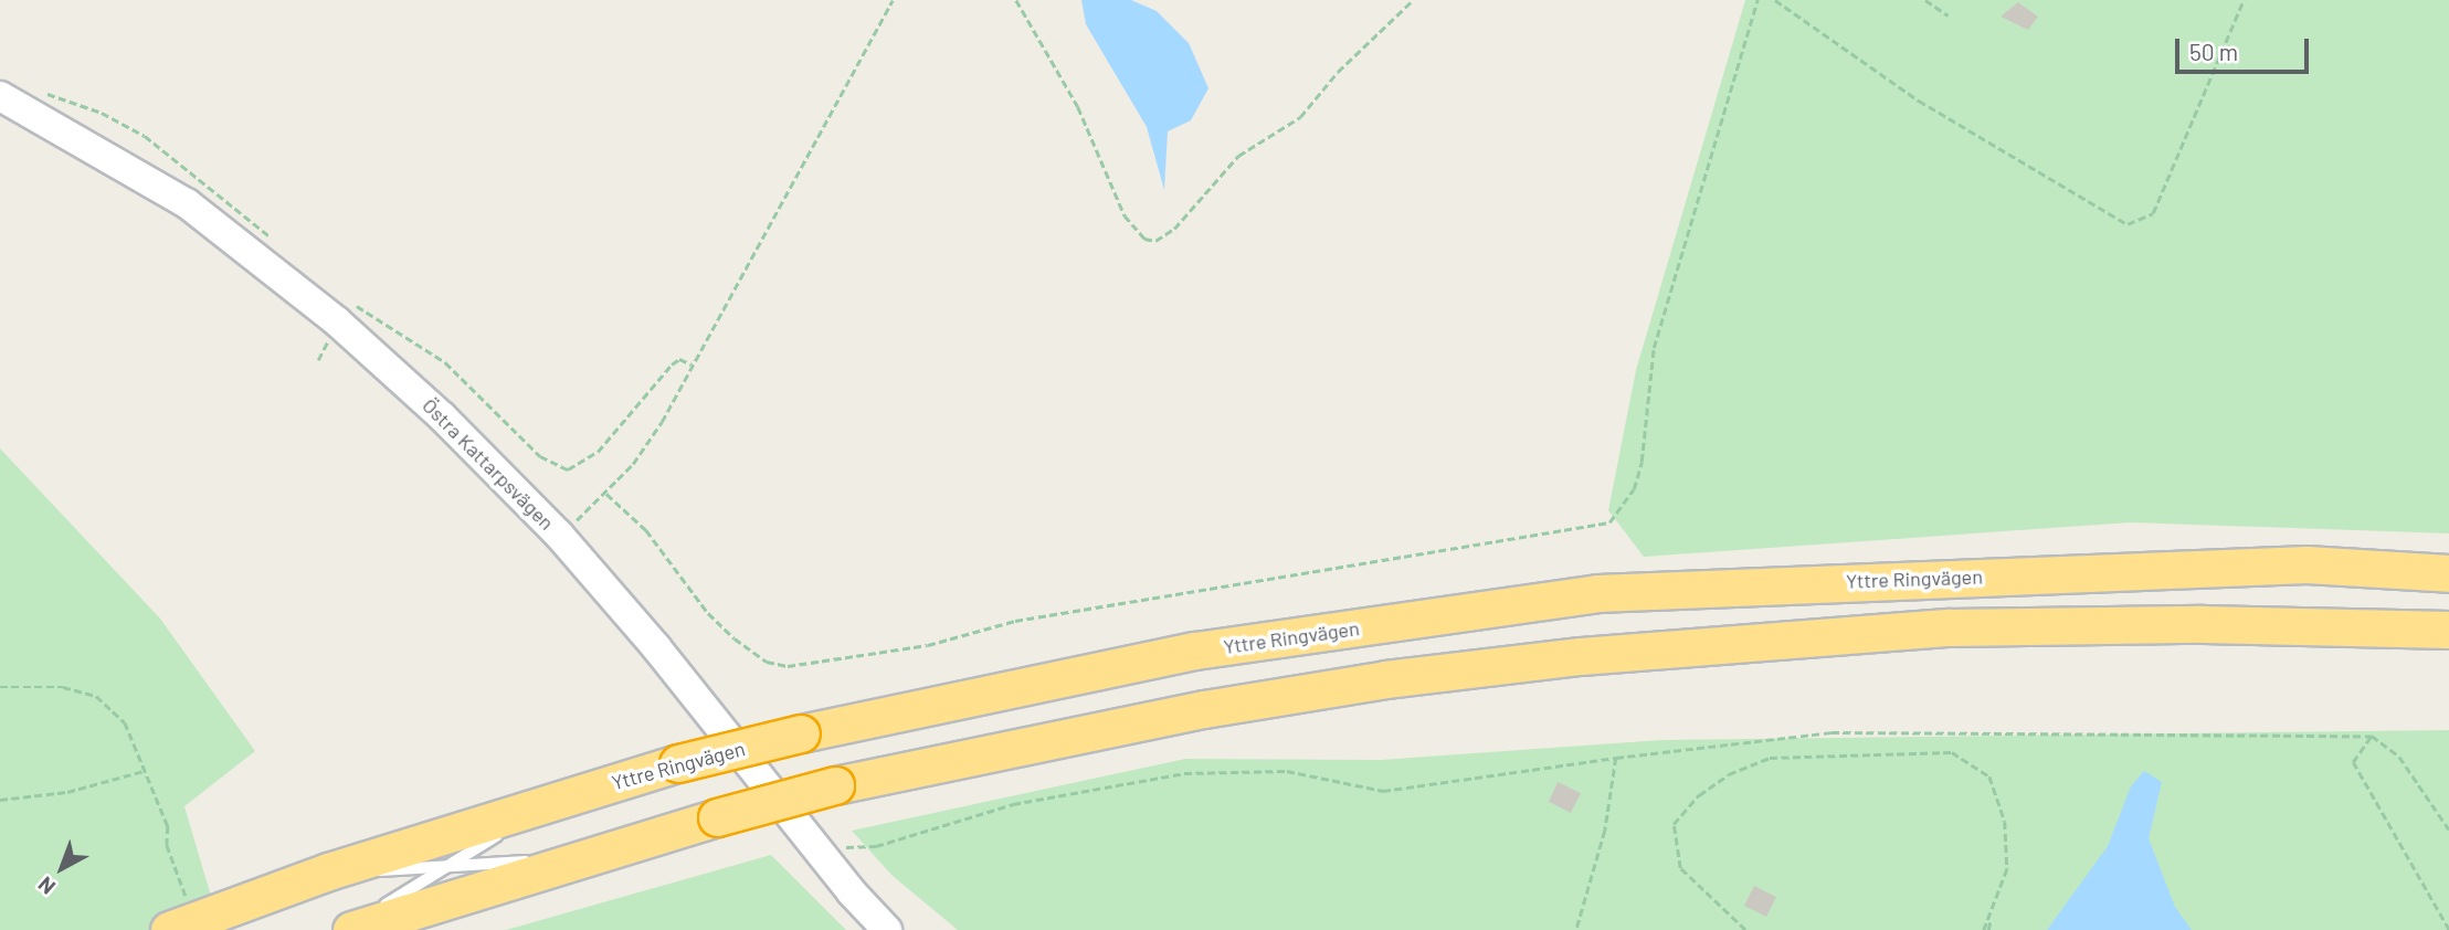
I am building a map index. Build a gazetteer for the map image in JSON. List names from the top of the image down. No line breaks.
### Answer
{"streets":{"highway":["Yttre Ringvägen"],"street":["Östra Kattarpsvägen"]},"scale_bar":"50 m","north":"bottom left"}
